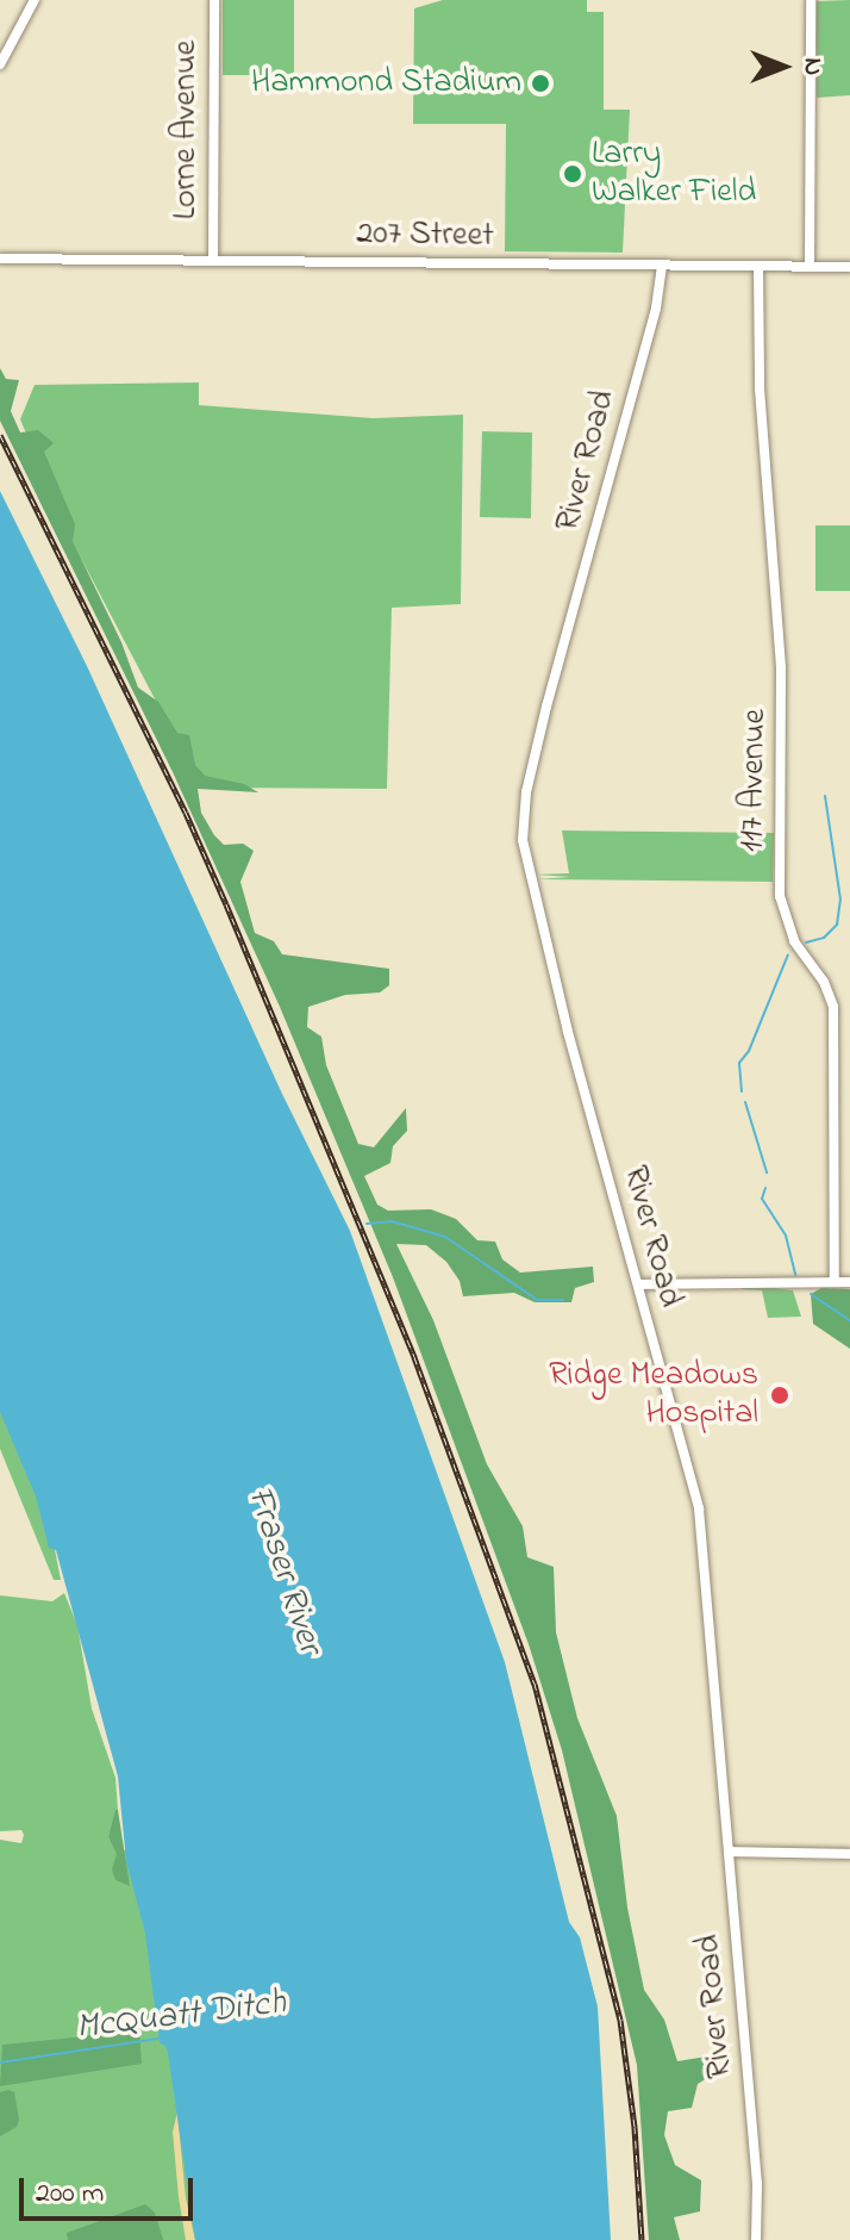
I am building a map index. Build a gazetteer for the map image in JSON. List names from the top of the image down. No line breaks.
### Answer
{"streets":{"street":["Lorne Avenue","207 Street","River Road","117 Avenue"]},"crossings":[["Lorne Avenue","207 Street"],["207 Street","River Road"],["207 Street","117 Avenue"]],"water":["Fraser River","McQuatt Ditch"],"places":["Hammond Stadium","Larry Walker Field","Ridge Meadows Hospital"],"scale_bar":"200 m","north":"right"}
